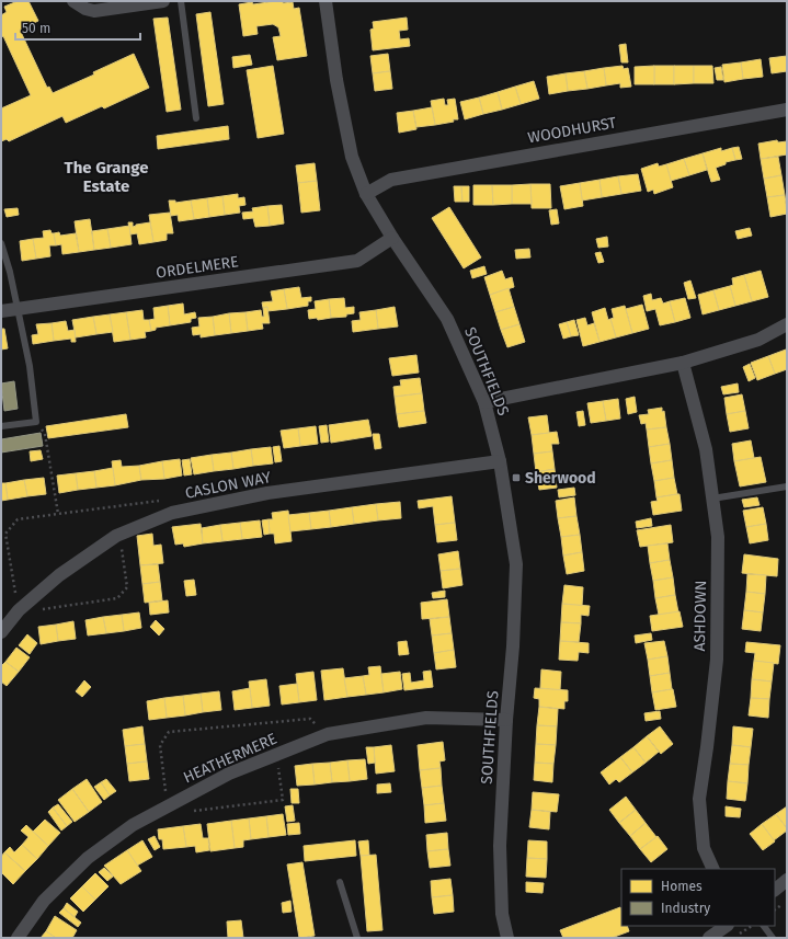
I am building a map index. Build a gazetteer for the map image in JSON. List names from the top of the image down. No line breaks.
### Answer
{"streets":{"street":["WOODHURST","ORDELMERE","SOUTHFIELDS","CASLON WAY","ASHDOWN","HEATHERMERE"]},"crossings":[["WOODHURST","SOUTHFIELDS"],["ORDELMERE","SOUTHFIELDS"],["SOUTHFIELDS","CASLON WAY"],["SOUTHFIELDS","HEATHERMERE"]],"districts":["The Grange Estate"],"places":{"transit":["Sherwood"]},"legend":["Homes","Industry"],"scale_bar":"50 m"}
